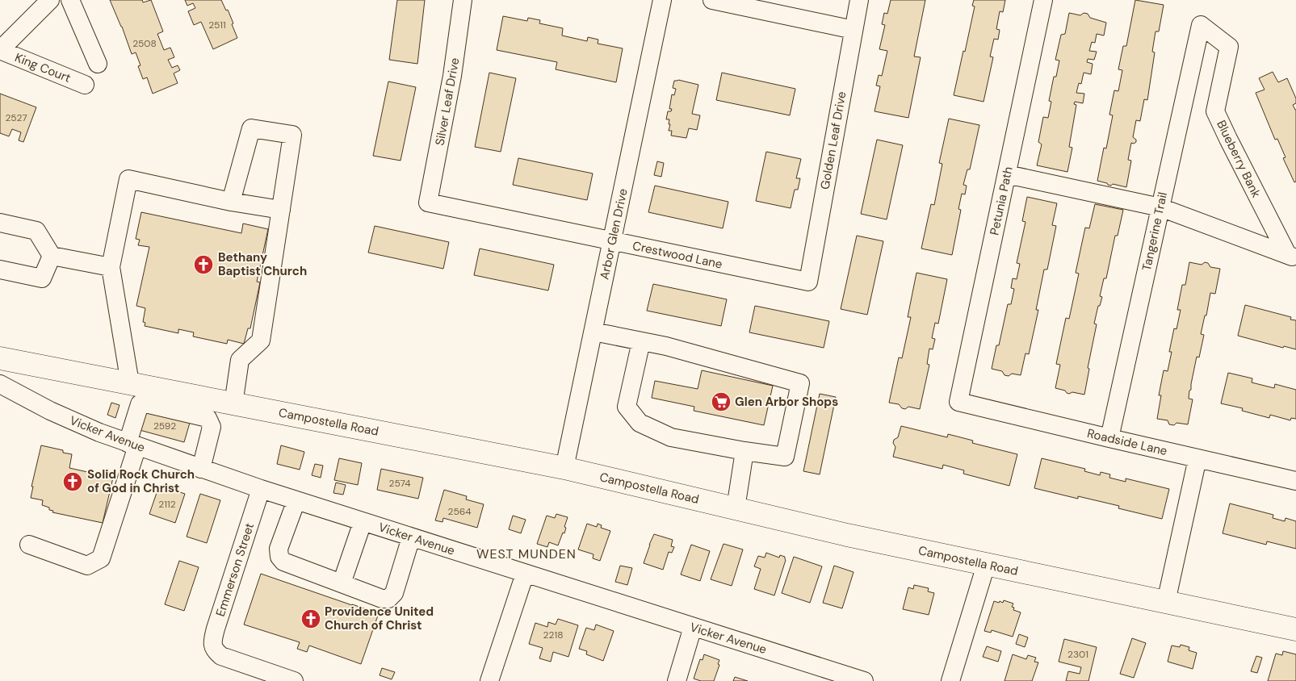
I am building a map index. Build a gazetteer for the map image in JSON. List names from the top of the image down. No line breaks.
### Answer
{"streets":{"main road":["Campostella Road"],"street":["King Court","Silver Leaf Drive","Golden Leaf Drive","Blueberry Bank","Petunia Path","Tangerine Trail","Arbor Glen Drive","Crestwood Lane","Vicker Avenue","Roadside Lane","Emmerson Street"]},"crossings":[["Silver Leaf Drive","Crestwood Lane"],["Golden Leaf Drive","Crestwood Lane"],["Blueberry Bank","Petunia Path"],["Blueberry Bank","Tangerine Trail"],["Petunia Path","Roadside Lane"],["Tangerine Trail","Roadside Lane"],["Arbor Glen Drive","Crestwood Lane"],["Arbor Glen Drive","Campostella Road"],["Vicker Avenue","Emmerson Street"]],"districts":["WEST MUNDEN"],"places":{"church":["Bethany Baptist Church","Solid Rock Church of God in Christ","Providence United Church of Christ"],"supermarket":["Glen Arbor Shops"]},"house_numbers":["2511","2508","2527","2592","2574","2112","2564","2218","2301"]}
